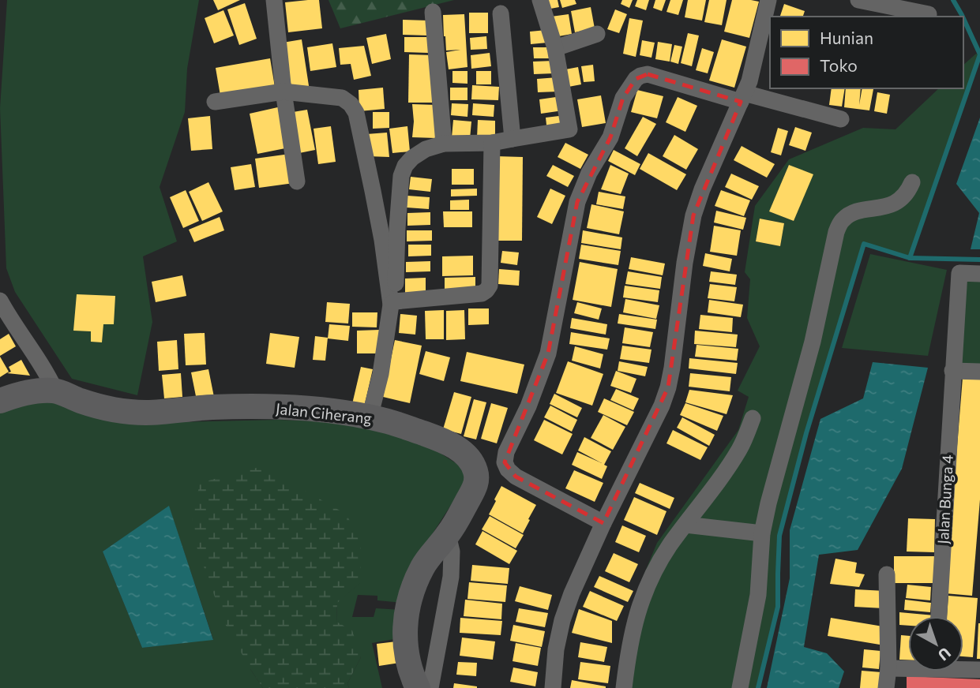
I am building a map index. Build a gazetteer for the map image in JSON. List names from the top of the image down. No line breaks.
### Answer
{"streets":{"street":["Jalan Ciherang","Jalan Bunga 4"]},"legend":["Hunian","Toko"],"north":"bottom right"}
